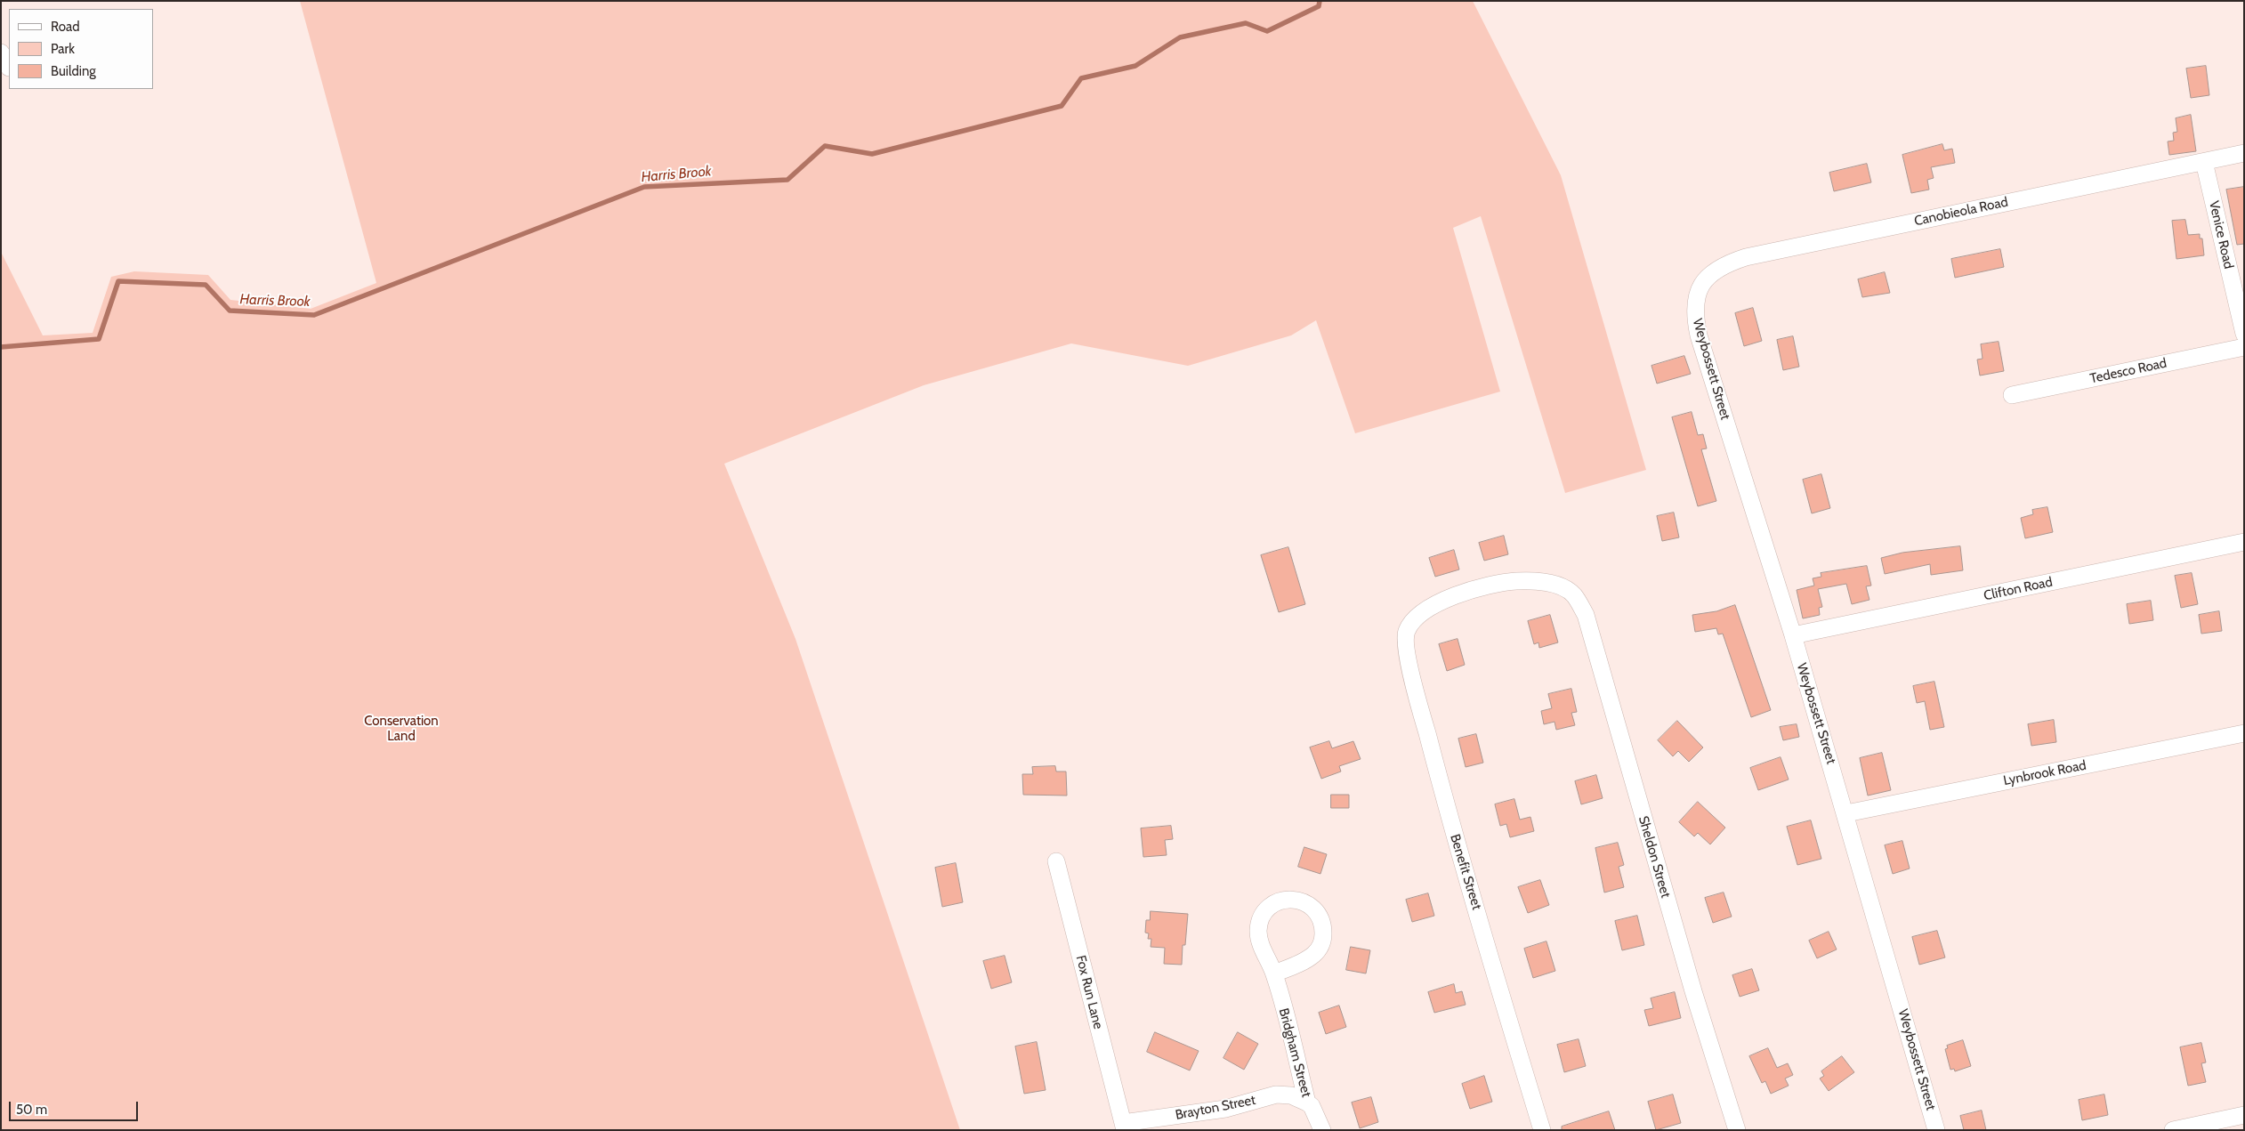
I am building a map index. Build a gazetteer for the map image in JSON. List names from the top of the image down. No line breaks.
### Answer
{"streets":{"street":["Canobieola Road","Venice Road","Weybossett Street","Tedesco Road","Clifton Road","Lynbrook Road","Sheldon Street","Benefit Street","Fox Run Lane","Bridgham Street","Brayton Street"]},"crossings":[["Canobieola Road","Venice Road"],["Canobieola Road","Weybossett Street"],["Weybossett Street","Clifton Road"],["Weybossett Street","Lynbrook Road"],["Sheldon Street","Benefit Street"],["Fox Run Lane","Brayton Street"],["Bridgham Street","Brayton Street"]],"water":["Harris Brook"],"parks":["Conservation Land"],"legend":["Road","Park","Building"],"scale_bar":"50 m"}
